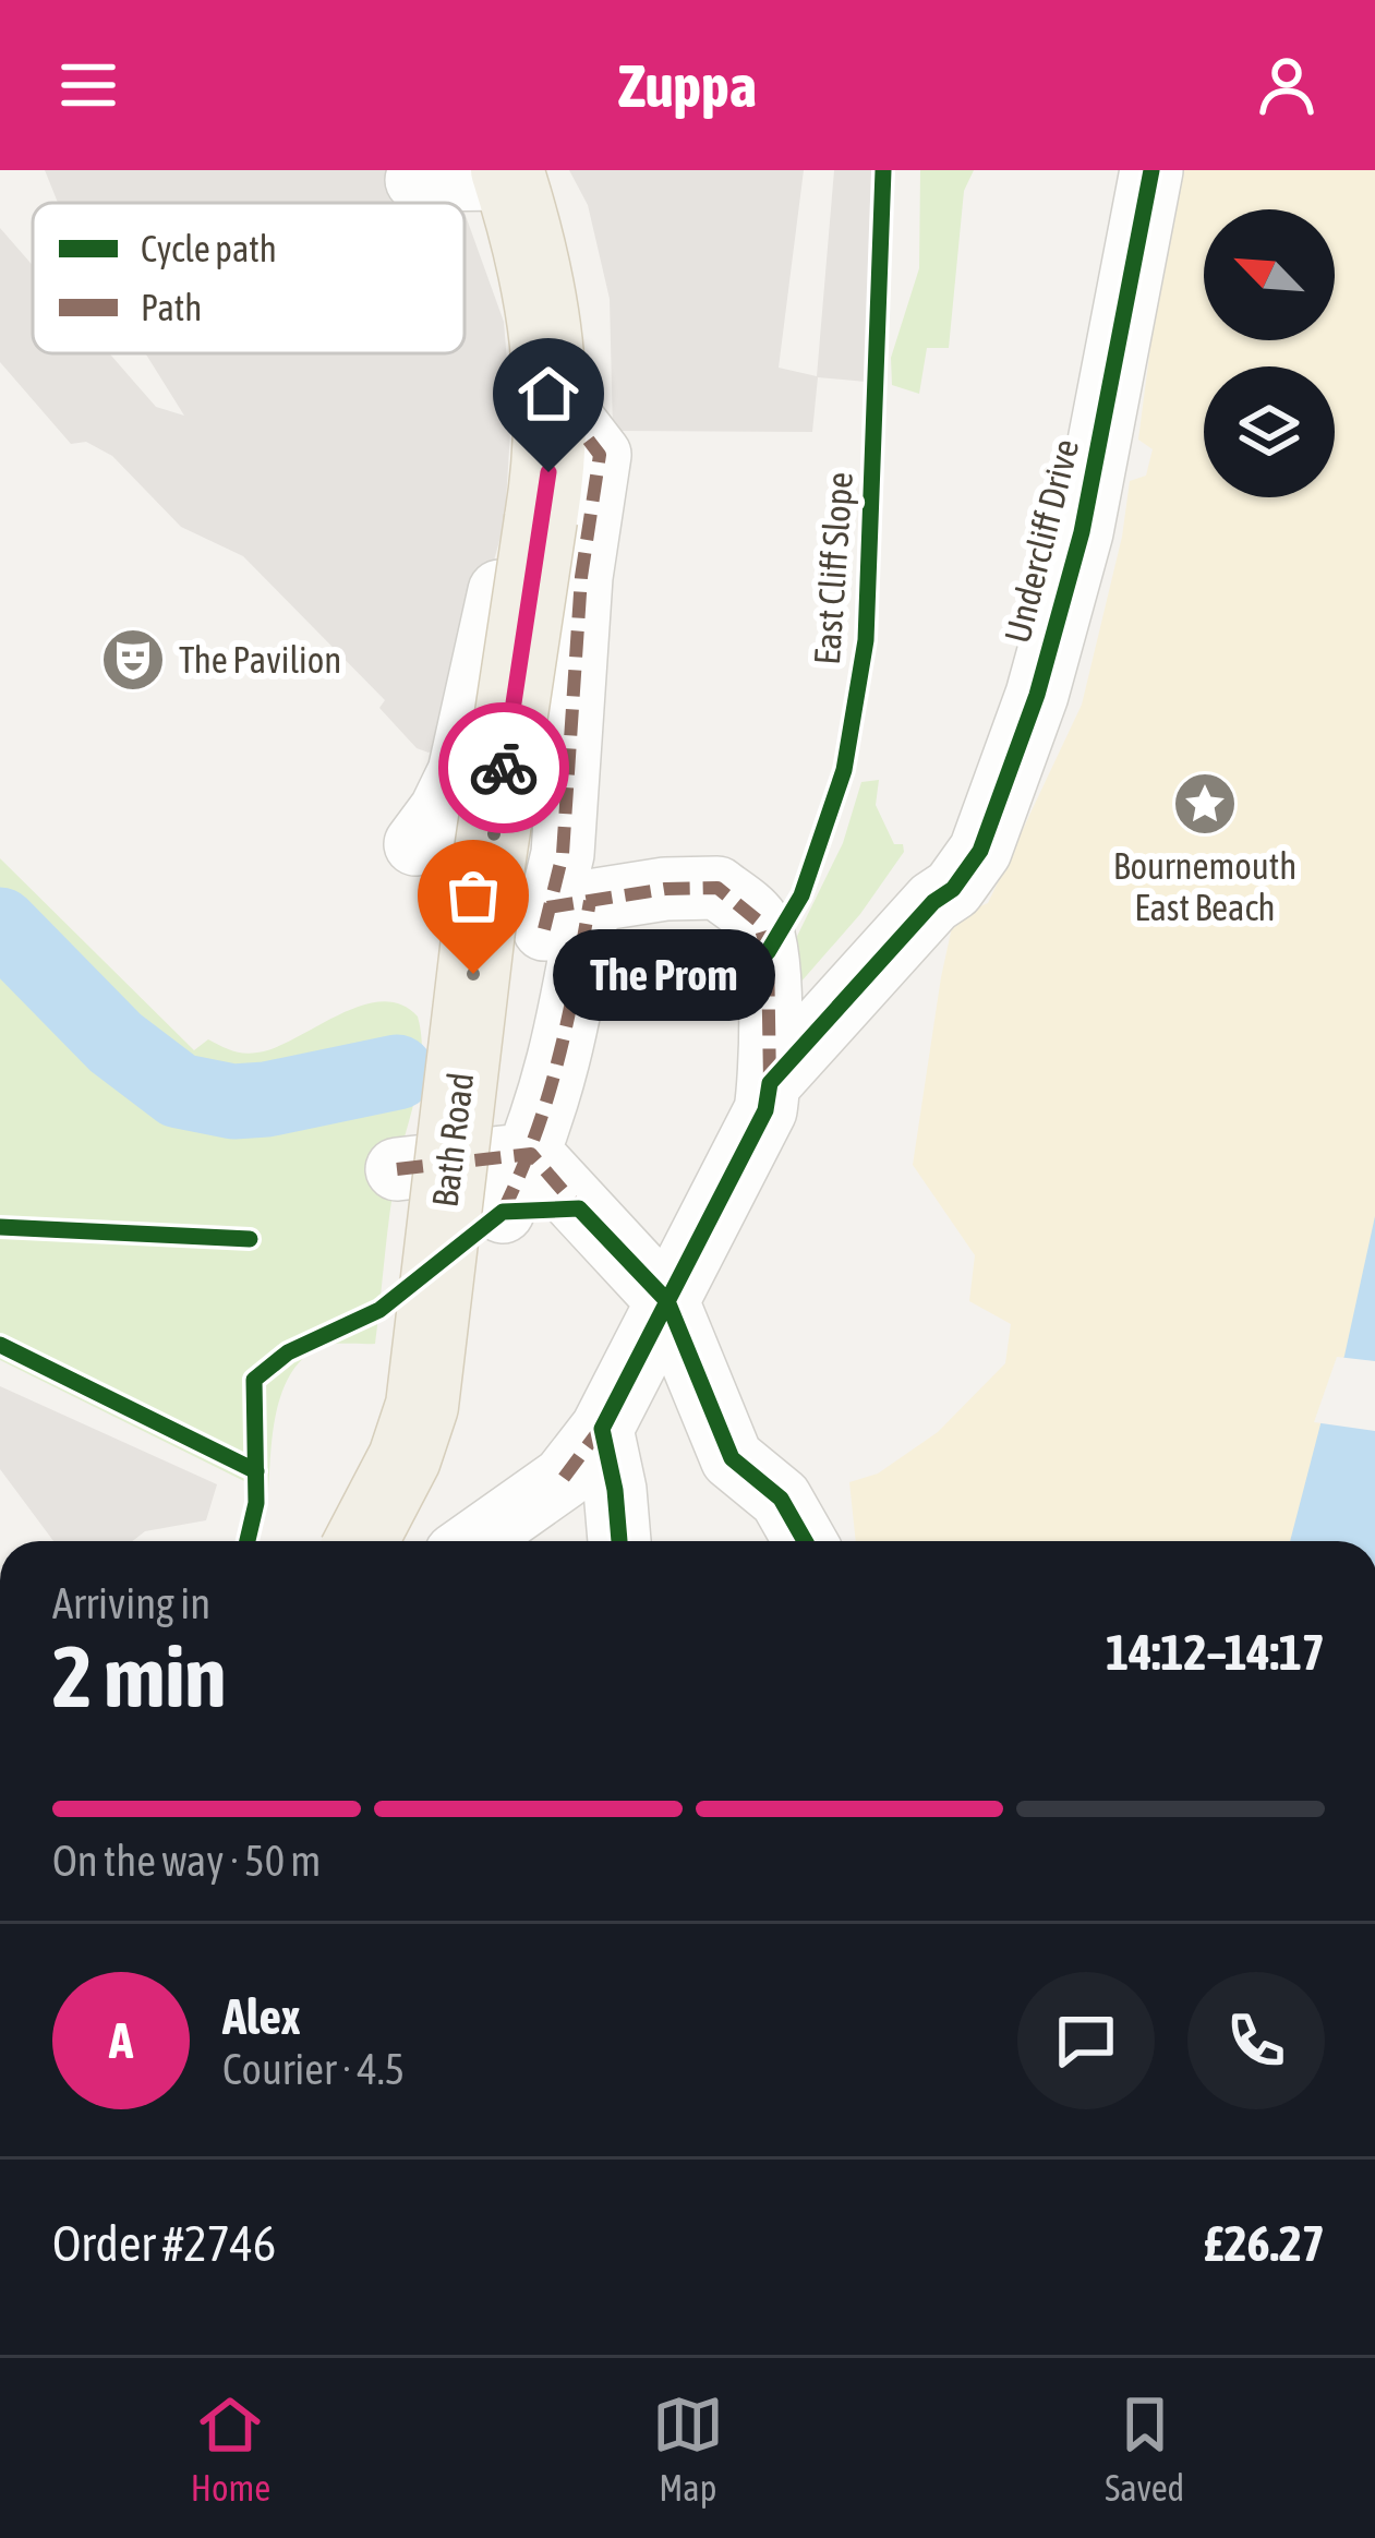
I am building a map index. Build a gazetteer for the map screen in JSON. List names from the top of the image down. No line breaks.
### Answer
{"streets":{"main road":["Bath Road"],"street":["Undercliff Drive"],"cycle path":["East Cliff Slope"]},"places":{"theatre":["The Pavilion"],"place":["Bournemouth East Beach"],"other":["The Prom"]},"legend":["Cycle path","Path"],"north":"top left","page":{"header":"Zuppa","bubble":"The Prom","heading":["2 min","Arriving in","14:12–14:17"],"panel":["Alex","Courier · 4.5","Order #2746","£26.27"],"bar":"On the way · 50 m","round":"A","tabs":["Home","Map","Saved"]}}
